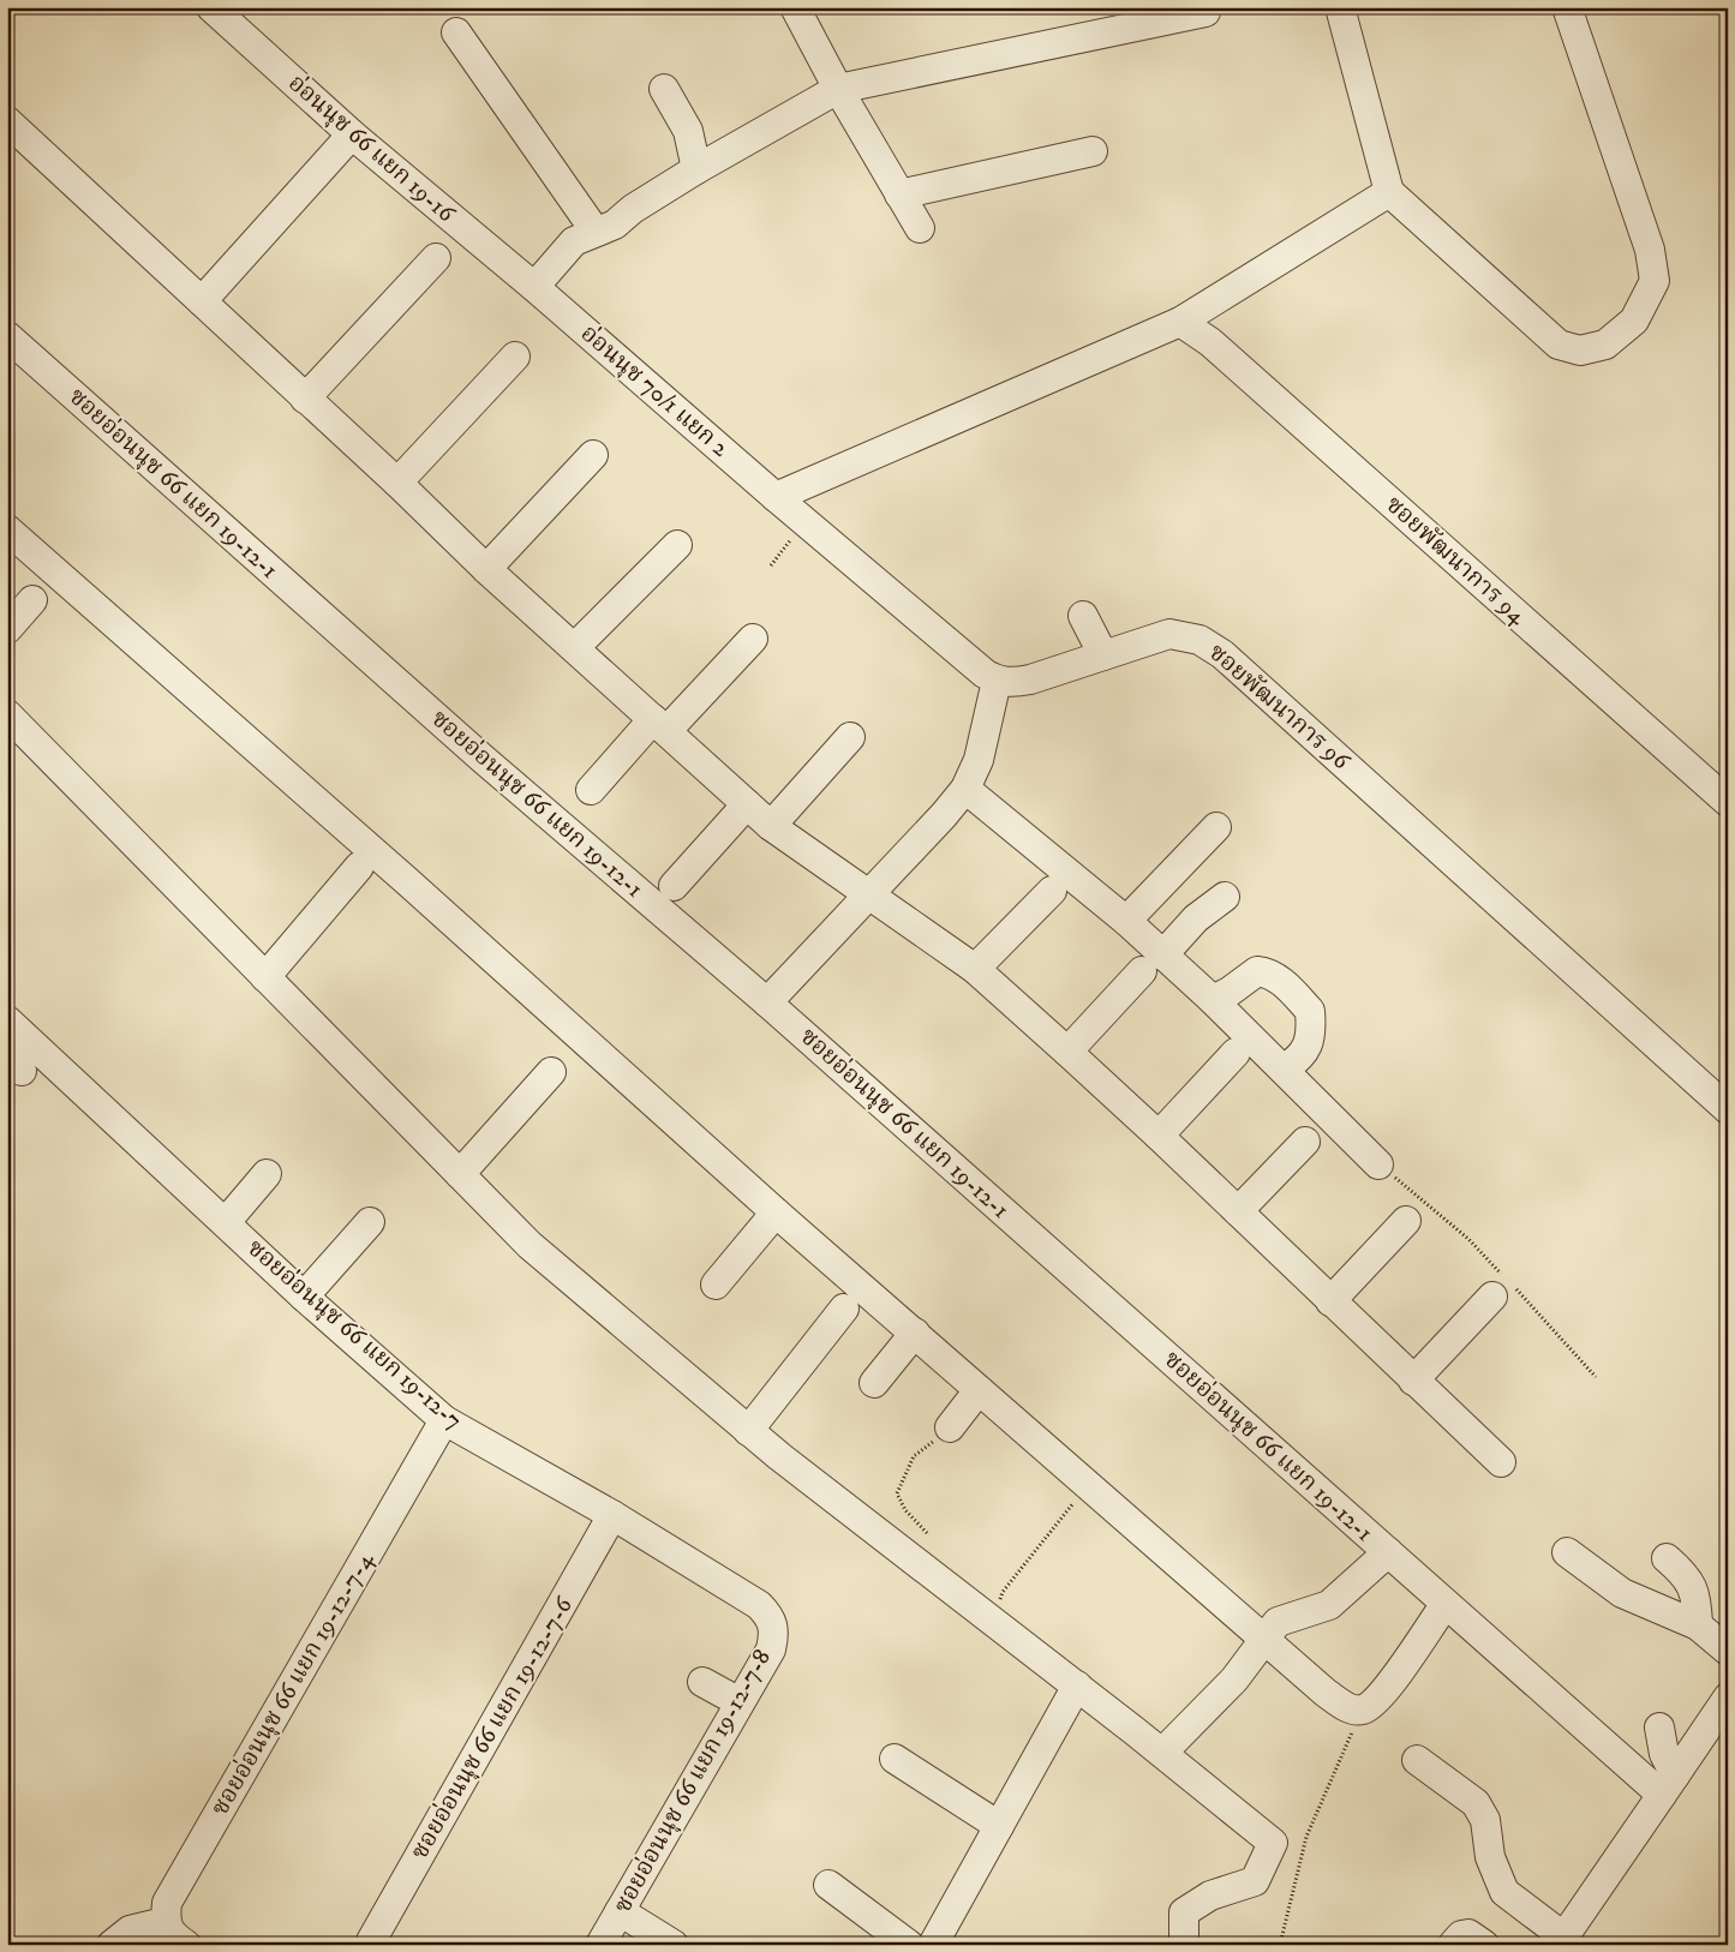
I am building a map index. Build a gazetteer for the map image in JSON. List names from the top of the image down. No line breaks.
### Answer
{"streets":{"street":["อ่อนนุช 66 แยก 19-16","อ่อนนุช 70/1 แยก 2","ซอยอ่อนนุช 66 แยก 19-12-1","ซอยพัฒนาการ 94","ซอยพัฒนาการ 96","ซอยอ่อนนุช 66 แยก 19-12-7","ซอยอ่อนนุช 66 แยก 19-12-7-4","ซอยอ่อนนุช 66 แยก 19-12-7-6","ซอยอ่อนนุช 66 แยก 19-12-7-8"]},"crossings":[["อ่อนนุช 66 แยก 19-16","อ่อนนุช 70/1 แยก 2"],["ซอยอ่อนนุช 66 แยก 19-12-7","ซอยอ่อนนุช 66 แยก 19-12-7-4"],["ซอยอ่อนนุช 66 แยก 19-12-7","ซอยอ่อนนุช 66 แยก 19-12-7-6"],["ซอยอ่อนนุช 66 แยก 19-12-7","ซอยอ่อนนุช 66 แยก 19-12-7-8"]]}
